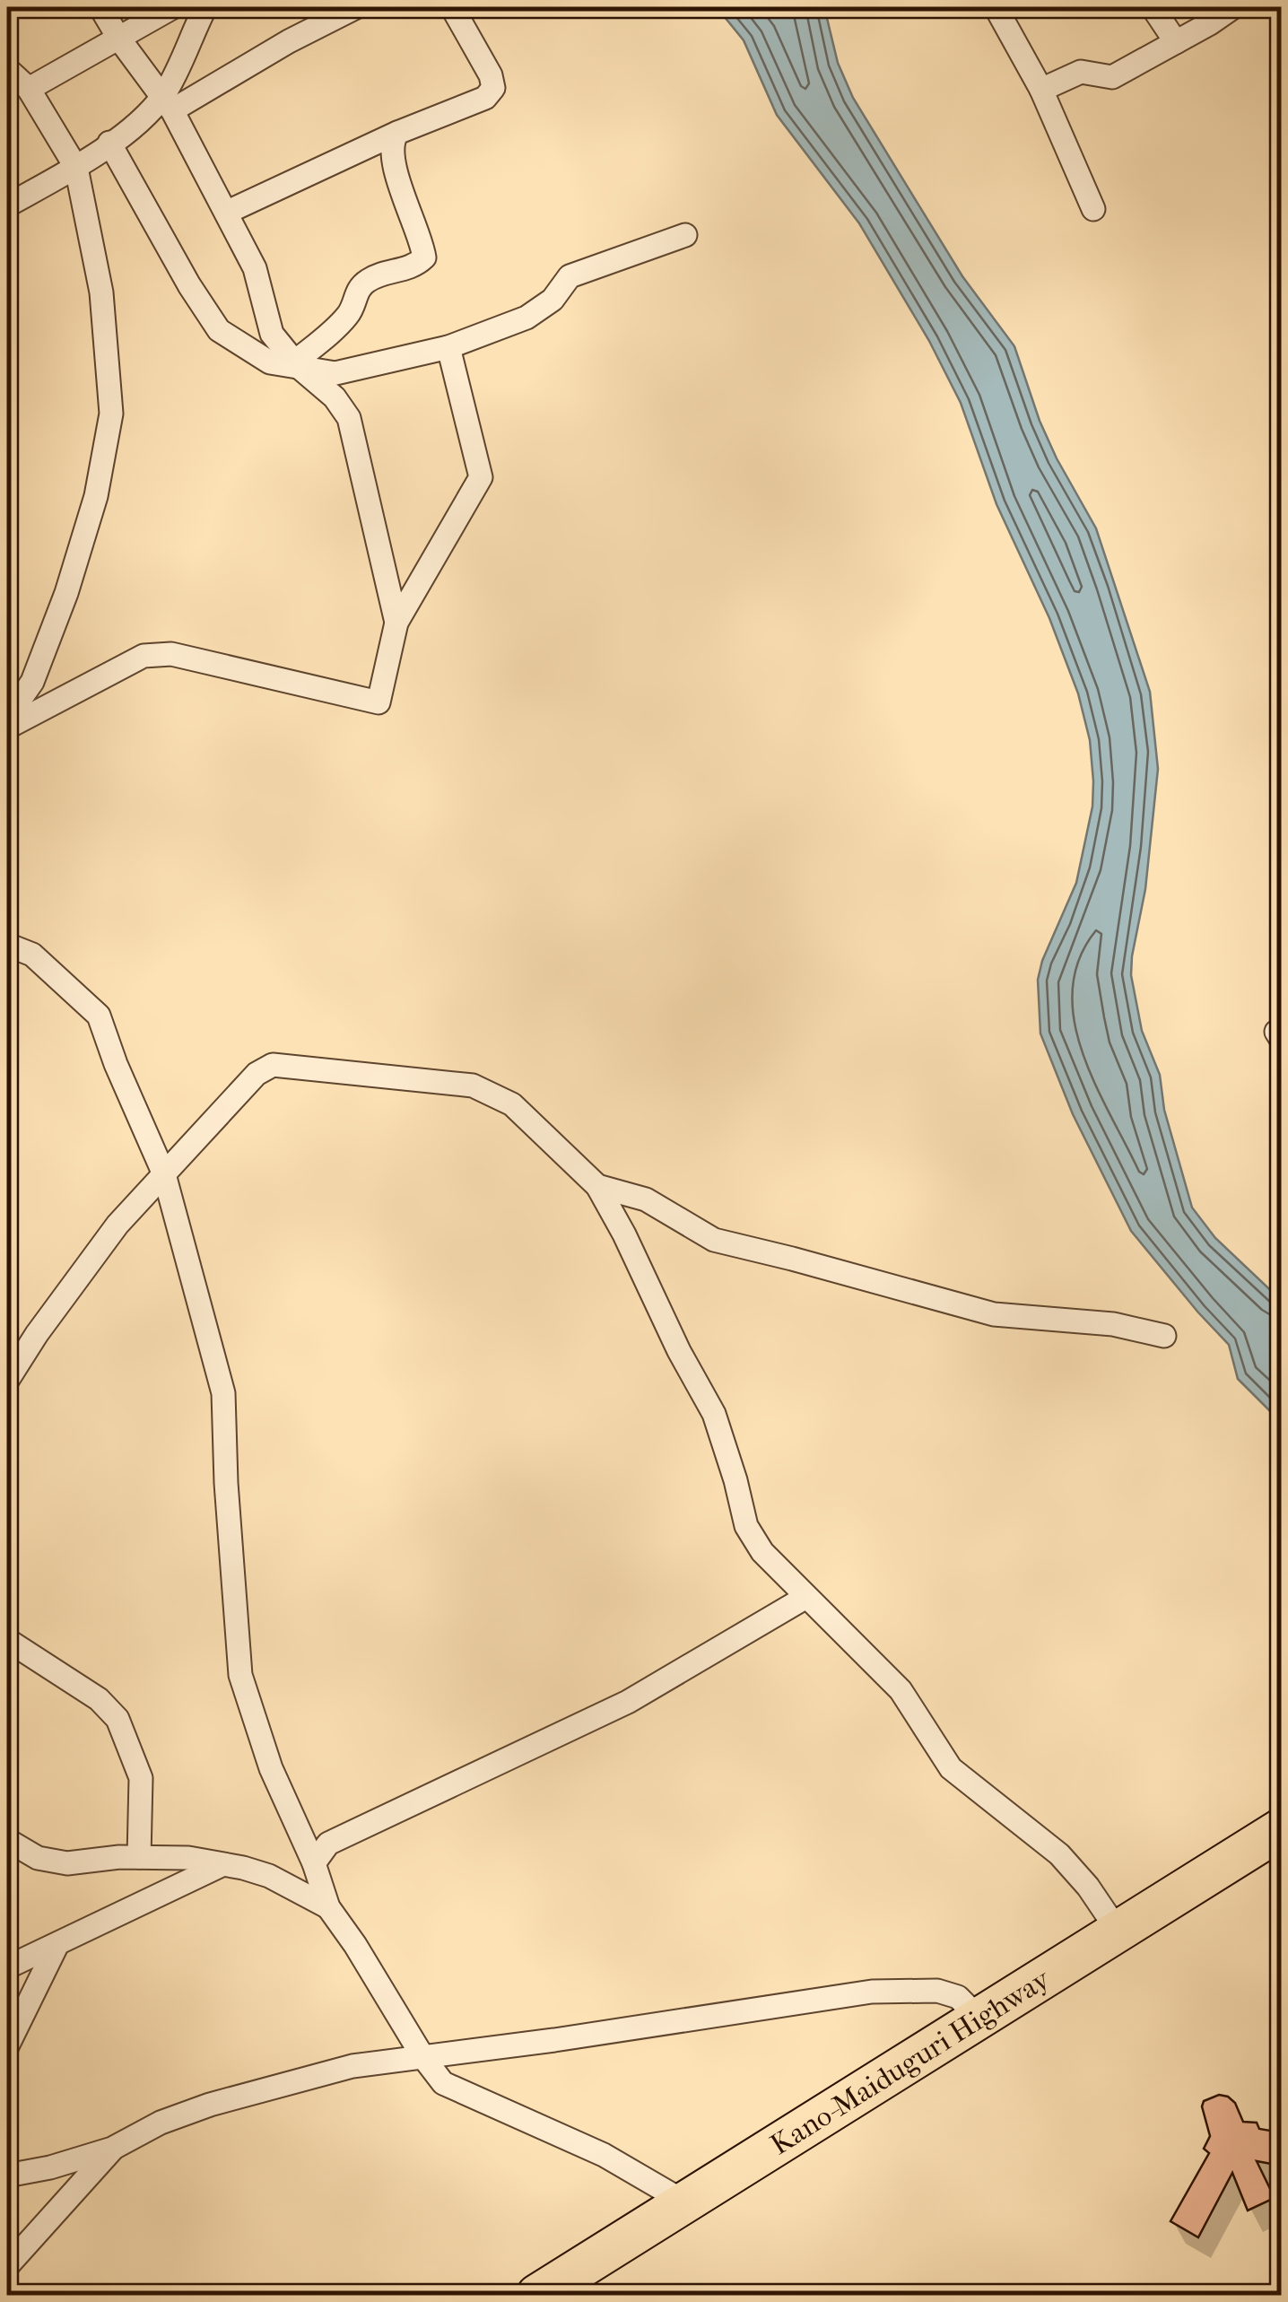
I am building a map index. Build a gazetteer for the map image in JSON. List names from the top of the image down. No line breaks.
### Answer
{"streets":{"highway":["Kano-Maiduguri Highway"]}}
